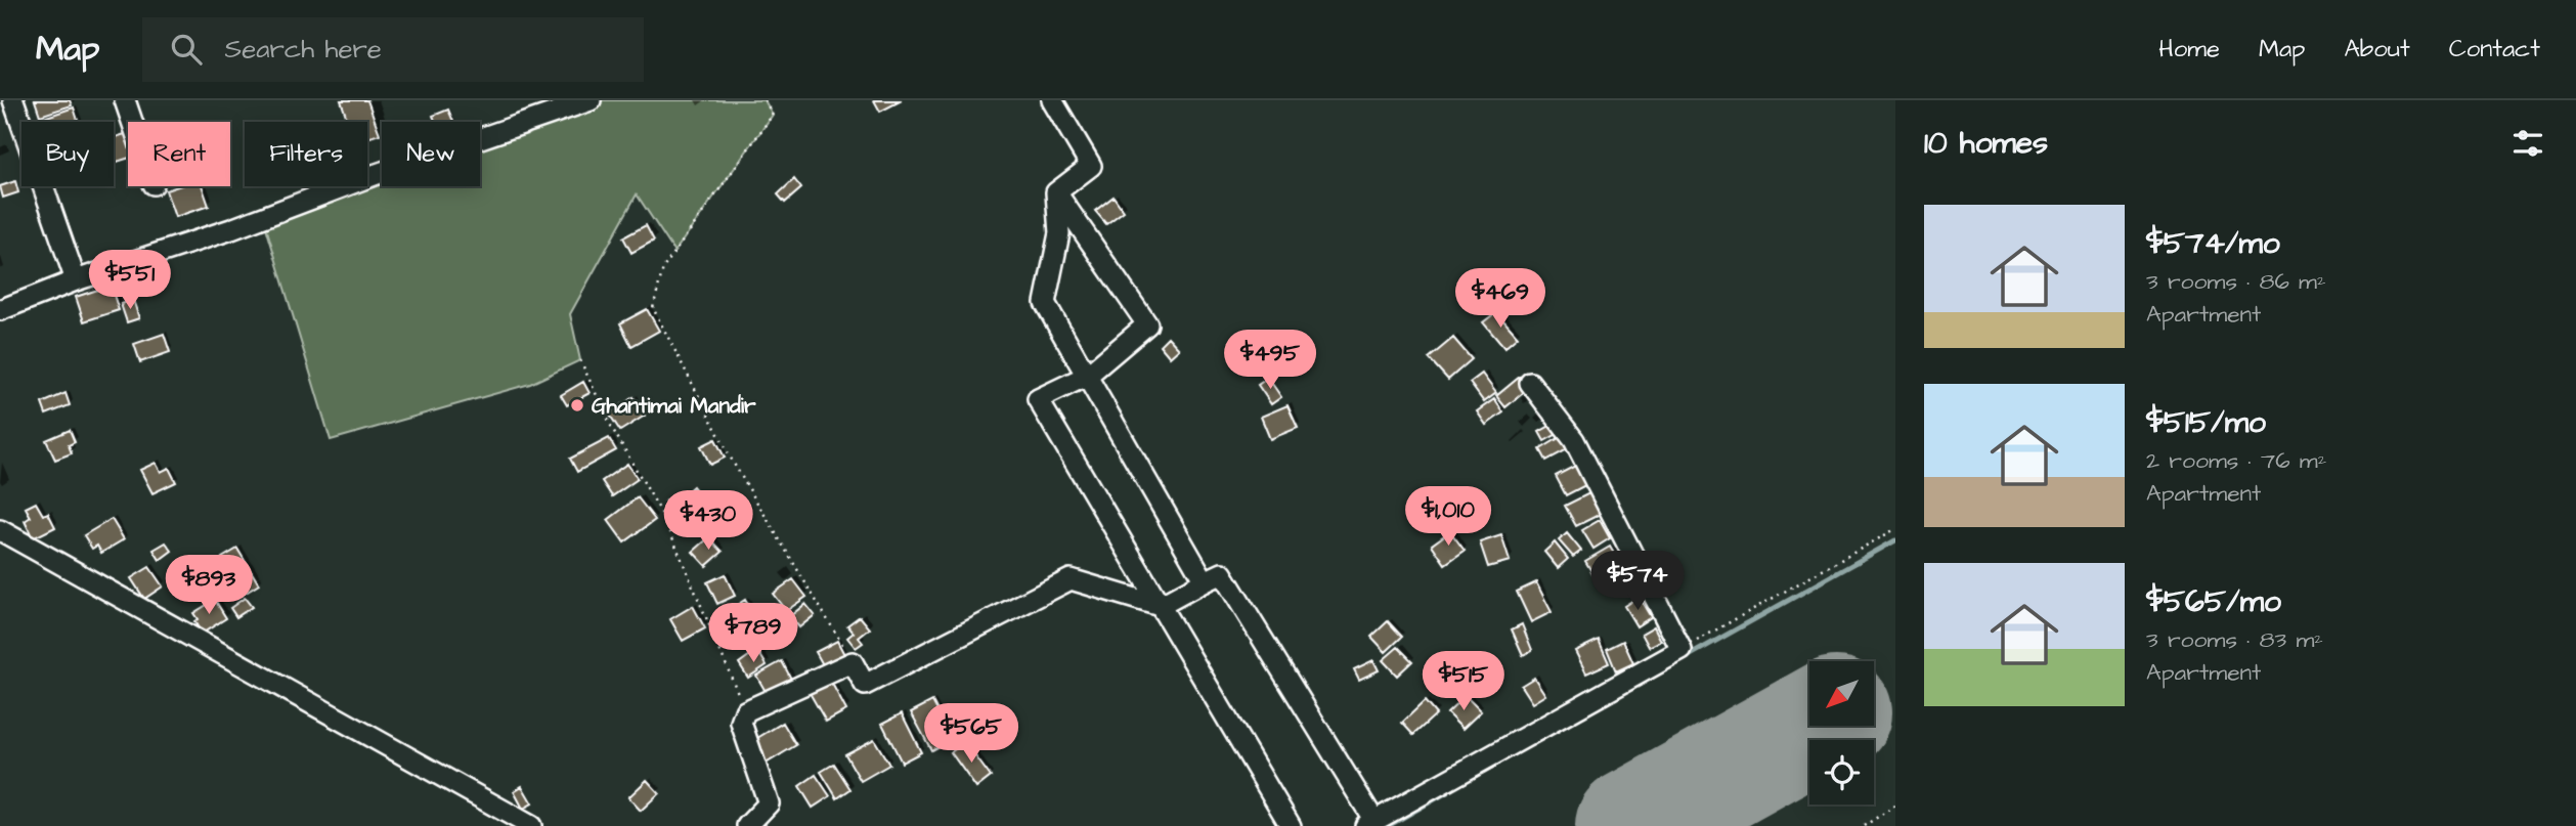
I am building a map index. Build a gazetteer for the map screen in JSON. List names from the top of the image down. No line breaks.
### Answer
{"places":["Ghantimai Mandir"],"north":"bottom left","page":{"header":"Map","search":"Search here","nav":["Home","Map","About","Contact"],"heading":"10 homes","chip":["Buy","Rent","Filters","New"],"list":[{"name":"$574/mo","note":"3 rooms · 86 m² · Apartment"},{"name":"$515/mo","note":"2 rooms · 76 m² · Apartment"},{"name":"$565/mo","note":"3 rooms · 83 m² · Apartment"}],"price":["$551","$469","$495","$1,010","$430","$574","$893","$789","$515","$565"]}}
